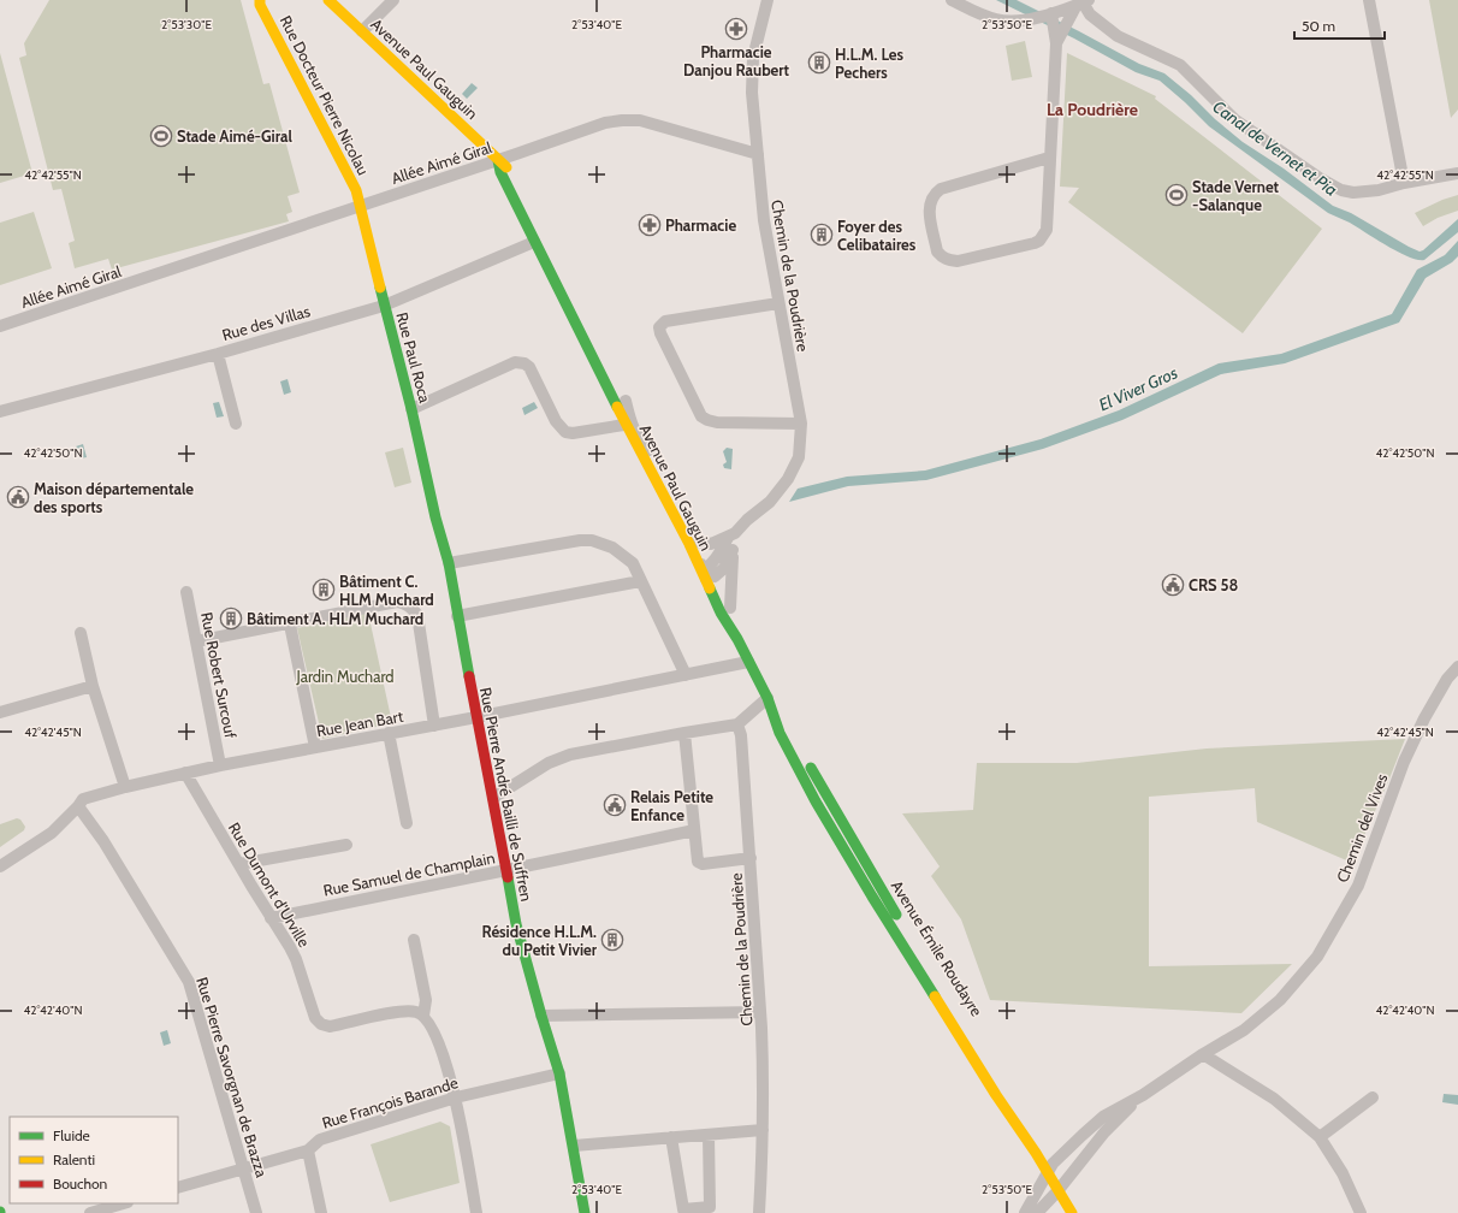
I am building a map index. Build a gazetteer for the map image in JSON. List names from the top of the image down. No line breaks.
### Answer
{"streets":{"street":["Avenue Paul Gauguin","Rue Docteur Pierre Nicolau","Allée Aimé Giral","Chemin de la Poudrière","Rue des Villas","Rue Paul Roca","Rue Robert Surcouf","Rue Jean Bart","Rue Pierre André Bailli de Suffren","Chemin del Vives","Rue Samuel de Champlain","Rue Dumont d'Urville","Avenue Émile Roudayre","Rue Pierre Savorgnan de Brazza","Rue François Barande"]},"crossings":[["Avenue Paul Gauguin","Allée Aimé Giral"],["Avenue Paul Gauguin","Rue des Villas"],["Rue Docteur Pierre Nicolau","Allée Aimé Giral"],["Rue Docteur Pierre Nicolau","Rue Paul Roca"],["Allée Aimé Giral","Chemin de la Poudrière"],["Allée Aimé Giral","Rue Paul Roca"],["Rue des Villas","Rue Paul Roca"],["Rue Paul Roca","Rue Pierre André Bailli de Suffren"],["Rue Robert Surcouf","Rue Jean Bart"],["Rue Jean Bart","Rue Pierre André Bailli de Suffren"],["Rue Jean Bart","Rue Dumont d'Urville"],["Rue Jean Bart","Avenue Émile Roudayre"],["Rue Jean Bart","Rue Pierre Savorgnan de Brazza"],["Rue Pierre André Bailli de Suffren","Rue Samuel de Champlain"],["Rue Pierre André Bailli de Suffren","Rue François Barande"],["Chemin del Vives","Avenue Émile Roudayre"],["Rue Samuel de Champlain","Rue Dumont d'Urville"],["Rue Pierre Savorgnan de Brazza","Rue François Barande"]],"districts":["La Poudrière"],"water":["Canal de Vernet et Pia","El Viver Gros"],"parks":["Jardin Muchard"],"places":{"pharmacy":["Pharmacie Danjou Raubert","Pharmacie"],"building":["H.L.M. Les Pechers","Foyer des Celibataires","Bâtiment C. HLM Muchard","Bâtiment A. HLM Muchard","Résidence H.L.M. du Petit Vivier"],"sports":["Stade Aimé-Giral","Stade Vernet -Salanque"],"public building":["Maison départementale des sports","CRS 58","Relais Petite Enfance"]},"legend":["Fluide","Ralenti","Bouchon"],"scale_bar":"50 m","coordinates":["2°53'30\"E","2°53'40\"E","2°53'50\"E","42°42'55\"N","42°42'50\"N","42°42'45\"N","42°42'40\"N"]}
